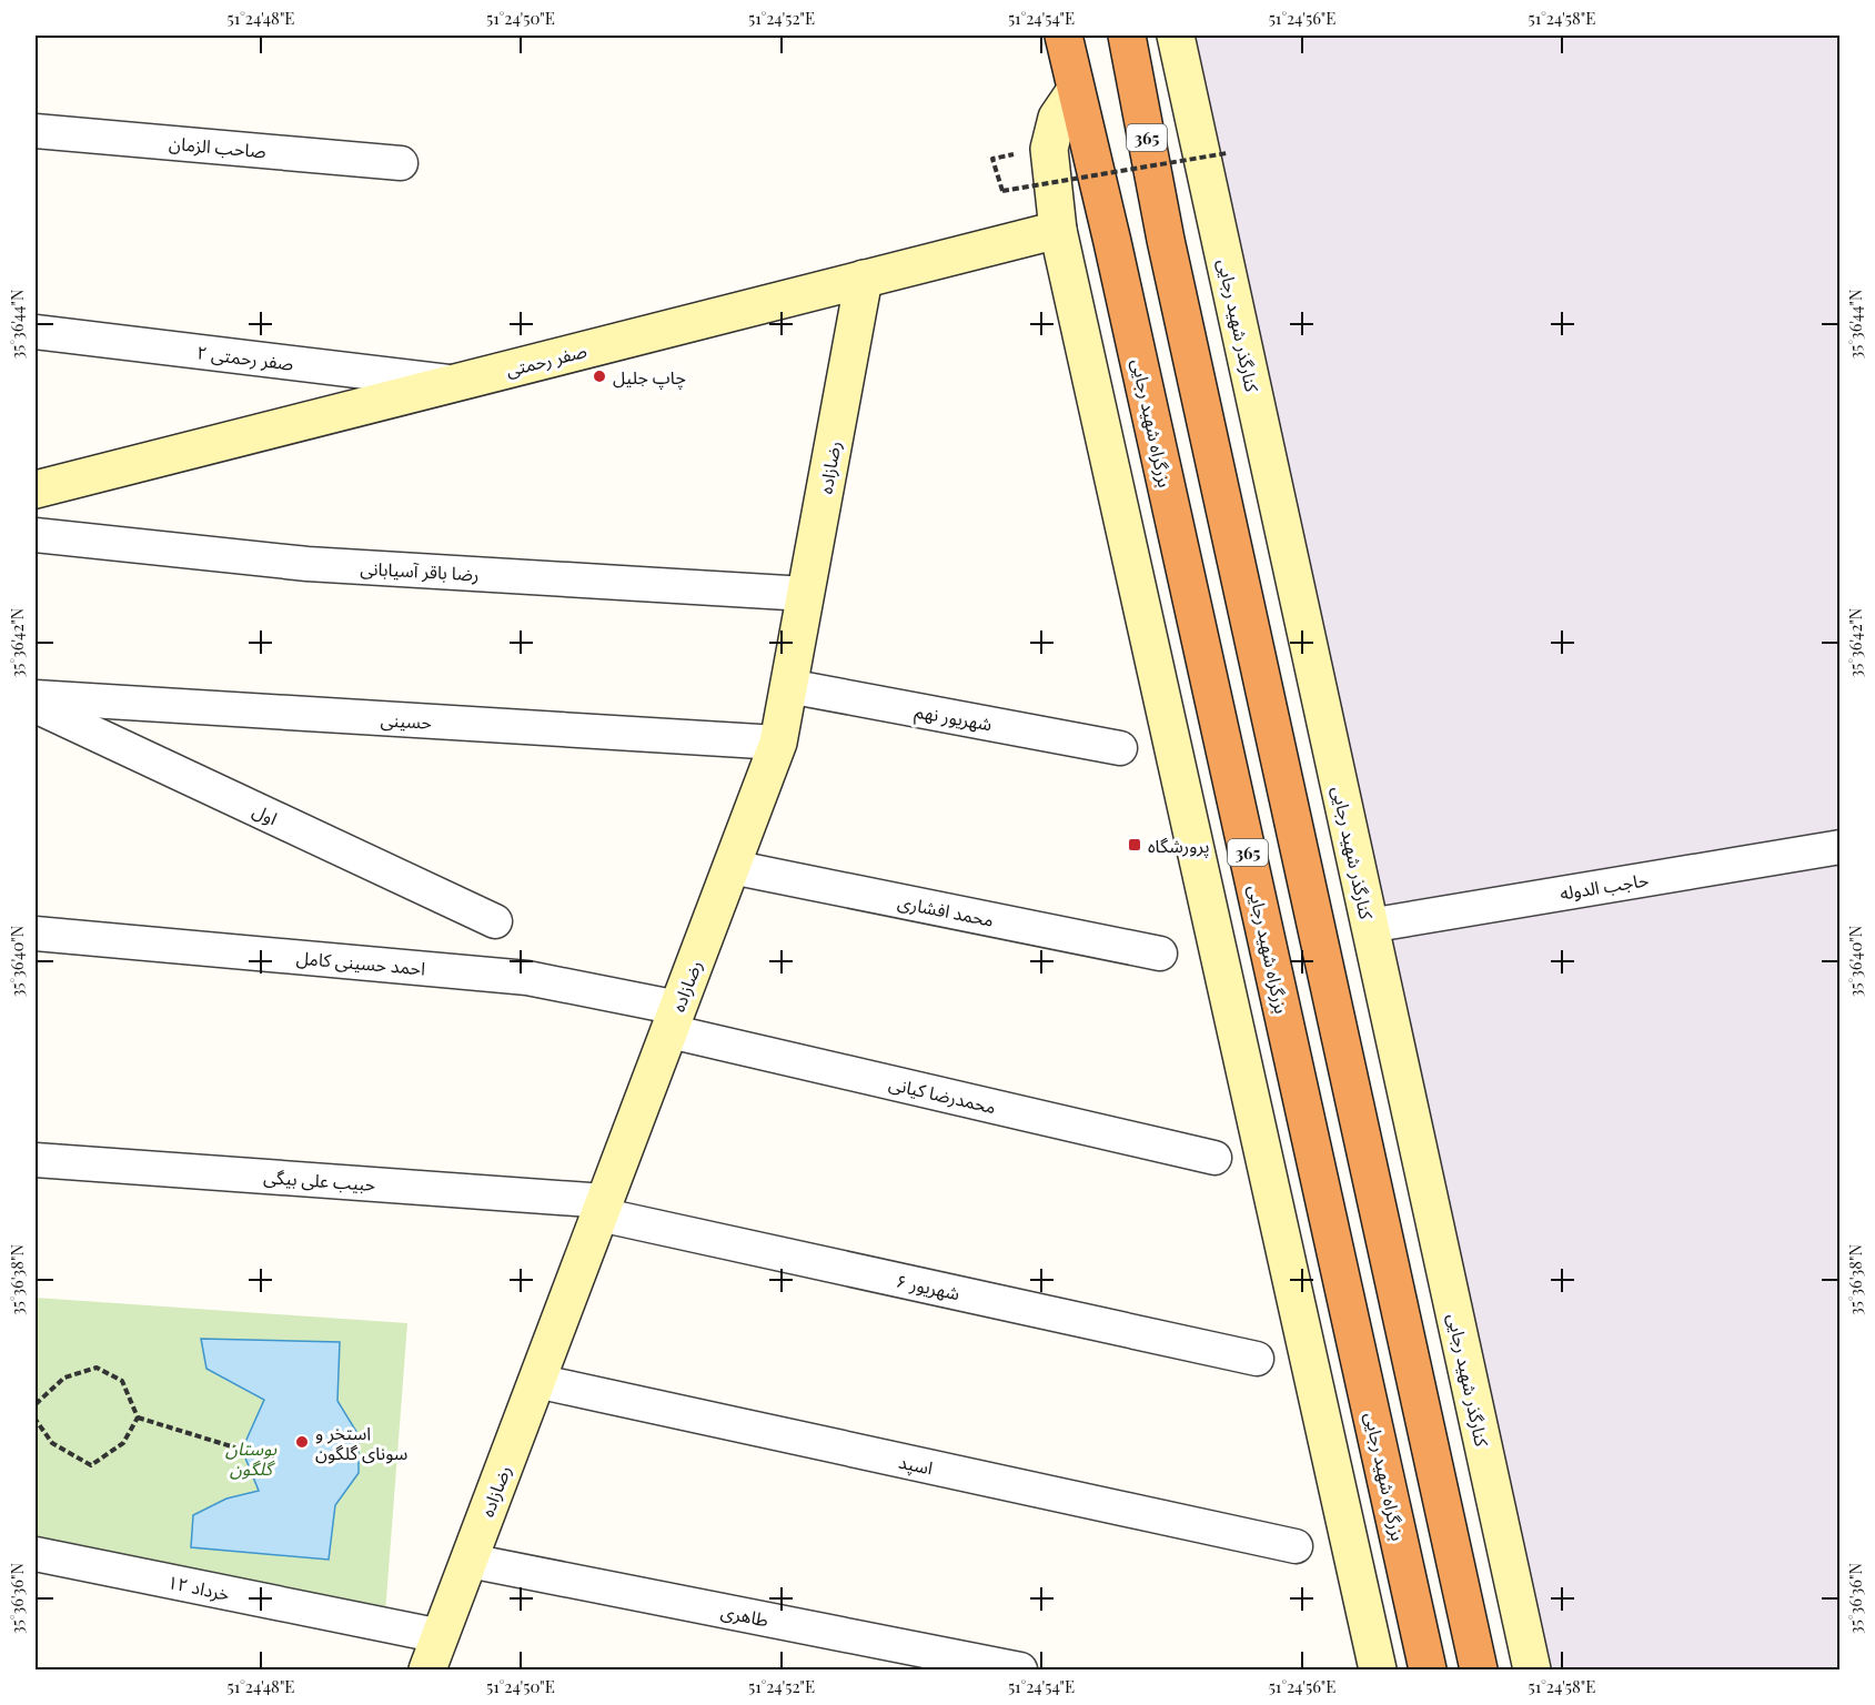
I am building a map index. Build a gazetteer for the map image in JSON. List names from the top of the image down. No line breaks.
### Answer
{"streets":{"highway":["365","بزرگراه شهید رجایی"],"street":["صاحب الزمان","کنارگذر شهید رجایی","صفر رحمتی ۲","صفر رحمتی","رضازاده","رضا باقر آسیابانی","شهریور نهم","حسینی","اول","حاجب الدوله","محمد افشاری","احمد حسینی کامل","محمدرضا کیانی","حبیب علی بیگی","شهریور ۶","اسپد","خرداد ۱۲","طاهری"]},"crossings":[["کنارگذر شهید رجایی","حاجب الدوله"],["صفر رحمتی ۲","صفر رحمتی"],["صفر رحمتی","رضازاده"],["رضازاده","رضا باقر آسیابانی"],["رضازاده","شهریور نهم"],["رضازاده","حسینی"],["رضازاده","محمد افشاری"],["رضازاده","احمد حسینی کامل"],["رضازاده","محمدرضا کیانی"],["رضازاده","حبیب علی بیگی"],["رضازاده","شهریور ۶"],["رضازاده","اسپد"],["رضازاده","خرداد ۱۲"],["رضازاده","طاهری"],["احمد حسینی کامل","محمدرضا کیانی"],["حبیب علی بیگی","شهریور ۶"]],"parks":["بوستان گلگون"],"places":{"other":["چاپ جلیل","استخر و سونای گلگون"],"transit":["پرورشگاه"]},"coordinates":["51°24'48\"E","51°24'50\"E","51°24'52\"E","51°24'54\"E","51°24'56\"E","51°24'58\"E","35°36'44\"N","35°36'42\"N","35°36'40\"N","35°36'38\"N","35°36'36\"N"]}
